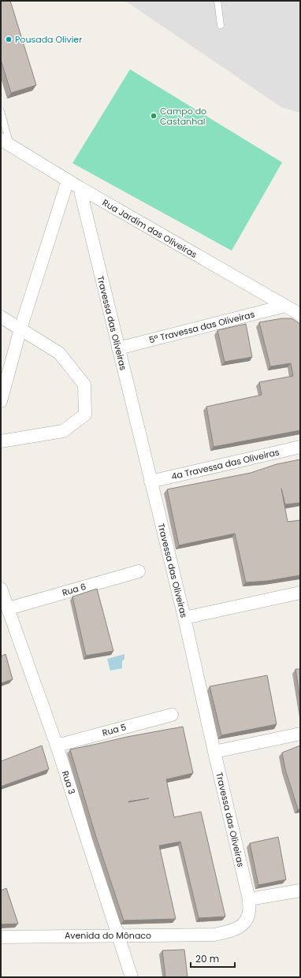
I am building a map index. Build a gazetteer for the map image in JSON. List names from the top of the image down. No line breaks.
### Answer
{"streets":{"street":["Rua Jardim das Oliveiras","Travessa das Oliveiras","5ª Travessa das Oliveiras","4a Travessa das Oliveiras","Rua 6","Rua 5","Rua 3","Avenida do Mônaco"]},"crossings":[["Rua Jardim das Oliveiras","Travessa das Oliveiras"],["Rua Jardim das Oliveiras","5ª Travessa das Oliveiras"],["Travessa das Oliveiras","5ª Travessa das Oliveiras"],["Travessa das Oliveiras","4a Travessa das Oliveiras"],["Travessa das Oliveiras","Avenida do Mônaco"],["Rua 6","Rua 3"],["Rua 5","Rua 3"],["Rua 3","Avenida do Mônaco"]],"places":["Pousada Olivier","Campo do Castanhal"],"scale_bar":"20 m"}
